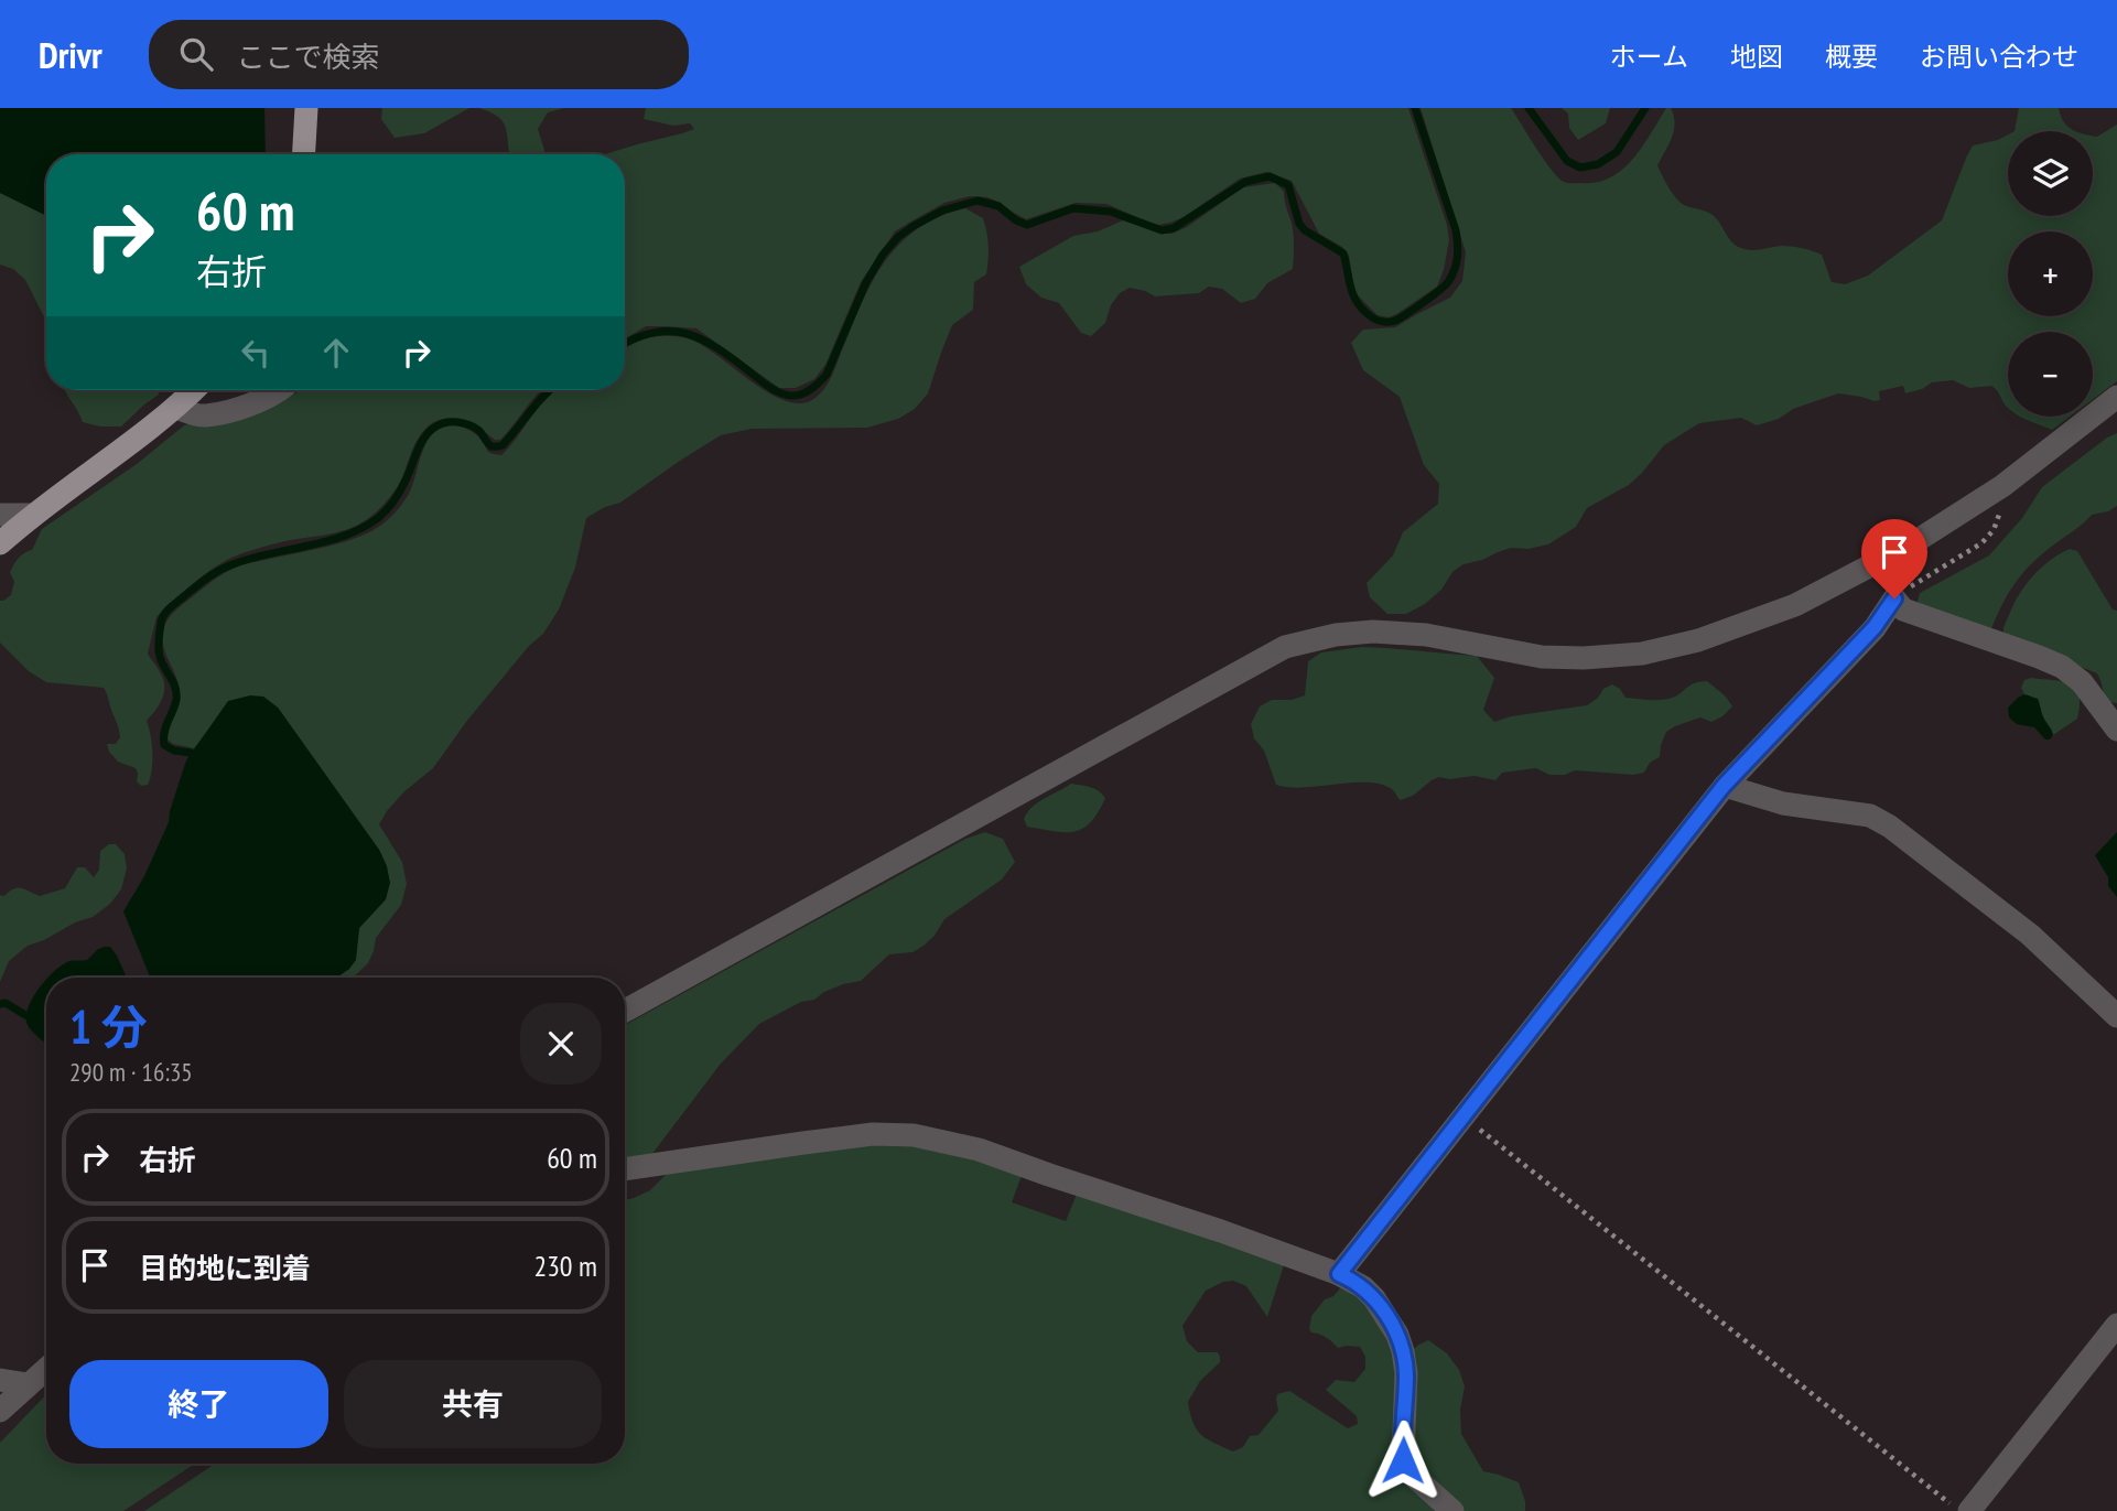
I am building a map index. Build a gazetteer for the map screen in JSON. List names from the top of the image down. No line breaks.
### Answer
{"page":{"header":"Drivr","search":"ここで検索","nav":["ホーム","地図","概要","お問い合わせ"],"map_buttons":["+","−"],"turn":["60 m","右折"],"heading":["1 分","290 m · 16:35"],"list":[{"name":"右折","value":"60 m"},{"name":"目的地に到着","value":"230 m"}],"buttons":["終了","共有"]}}
